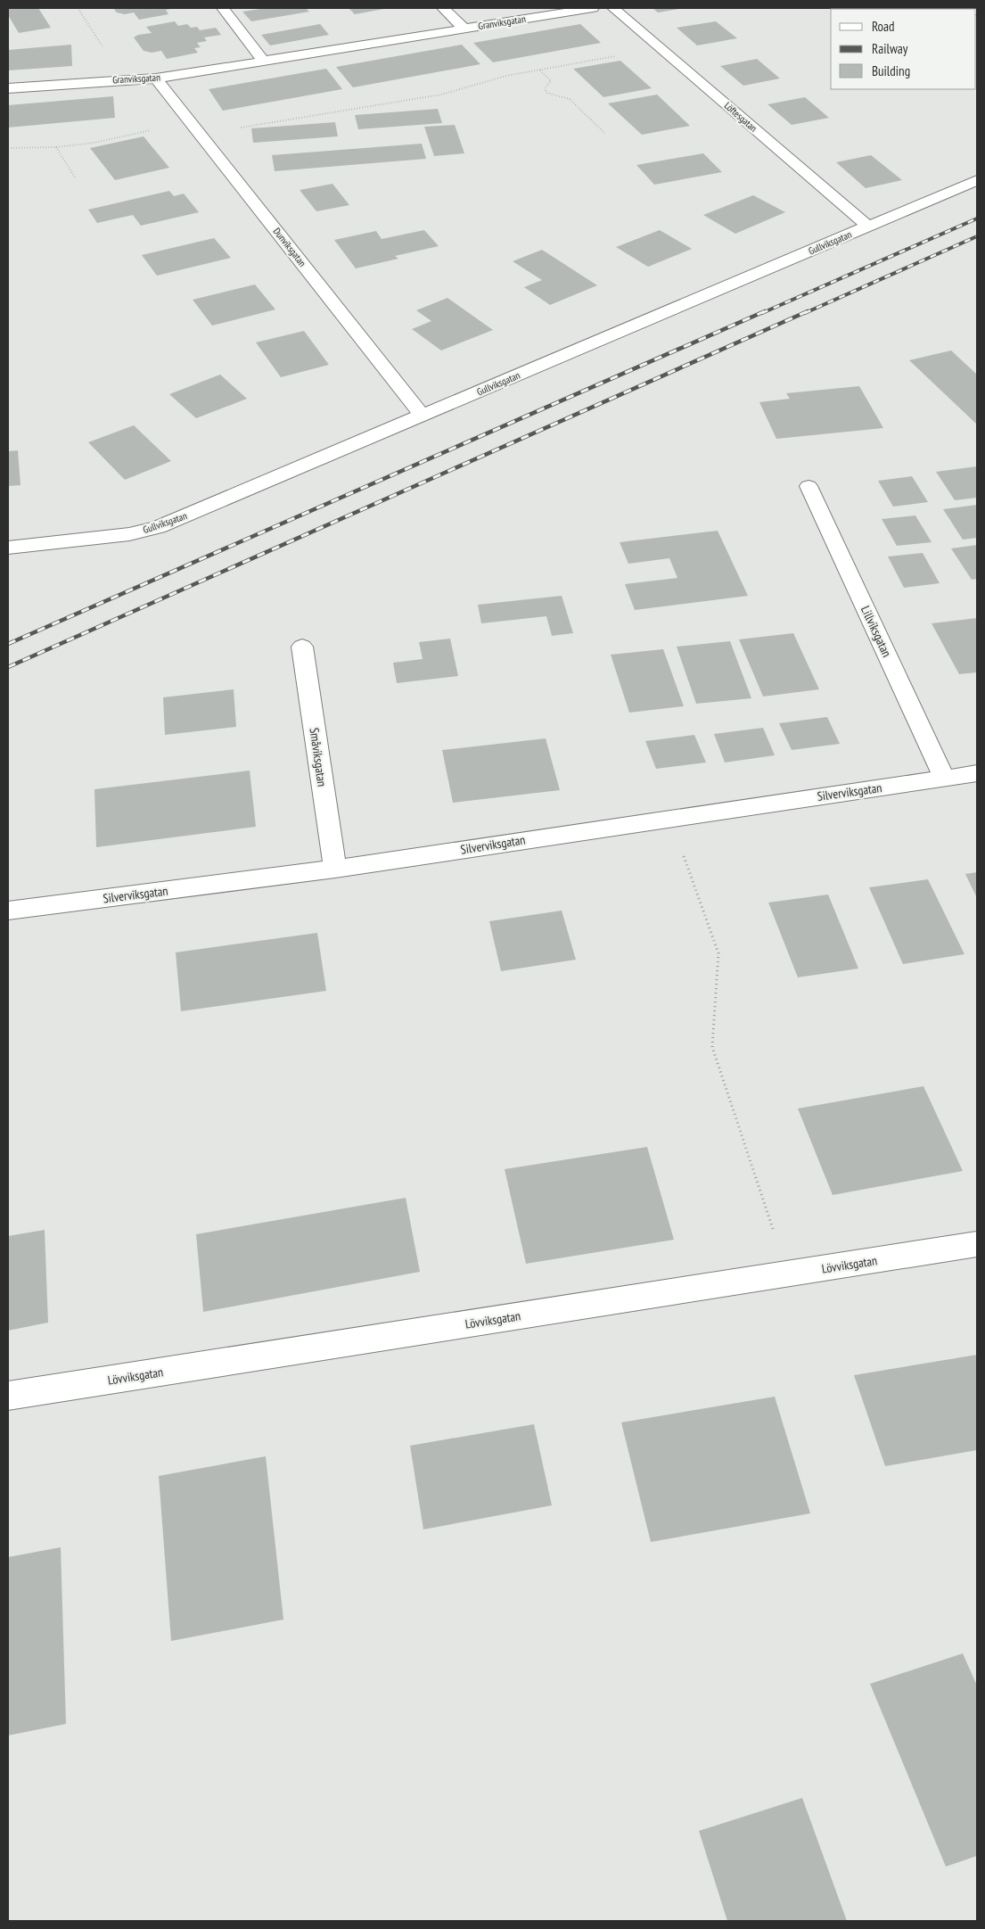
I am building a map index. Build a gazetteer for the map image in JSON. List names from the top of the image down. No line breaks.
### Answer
{"streets":{"street":["Granviksgatan","Löftesgatan","Gullviksgatan","Dunviksgatan","Lillviksgatan","Småviksgatan","Silverviksgatan","Lövviksgatan"]},"crossings":[["Granviksgatan","Dunviksgatan"],["Löftesgatan","Gullviksgatan"],["Gullviksgatan","Dunviksgatan"],["Lillviksgatan","Silverviksgatan"],["Småviksgatan","Silverviksgatan"]],"legend":["Road","Railway","Building"]}
